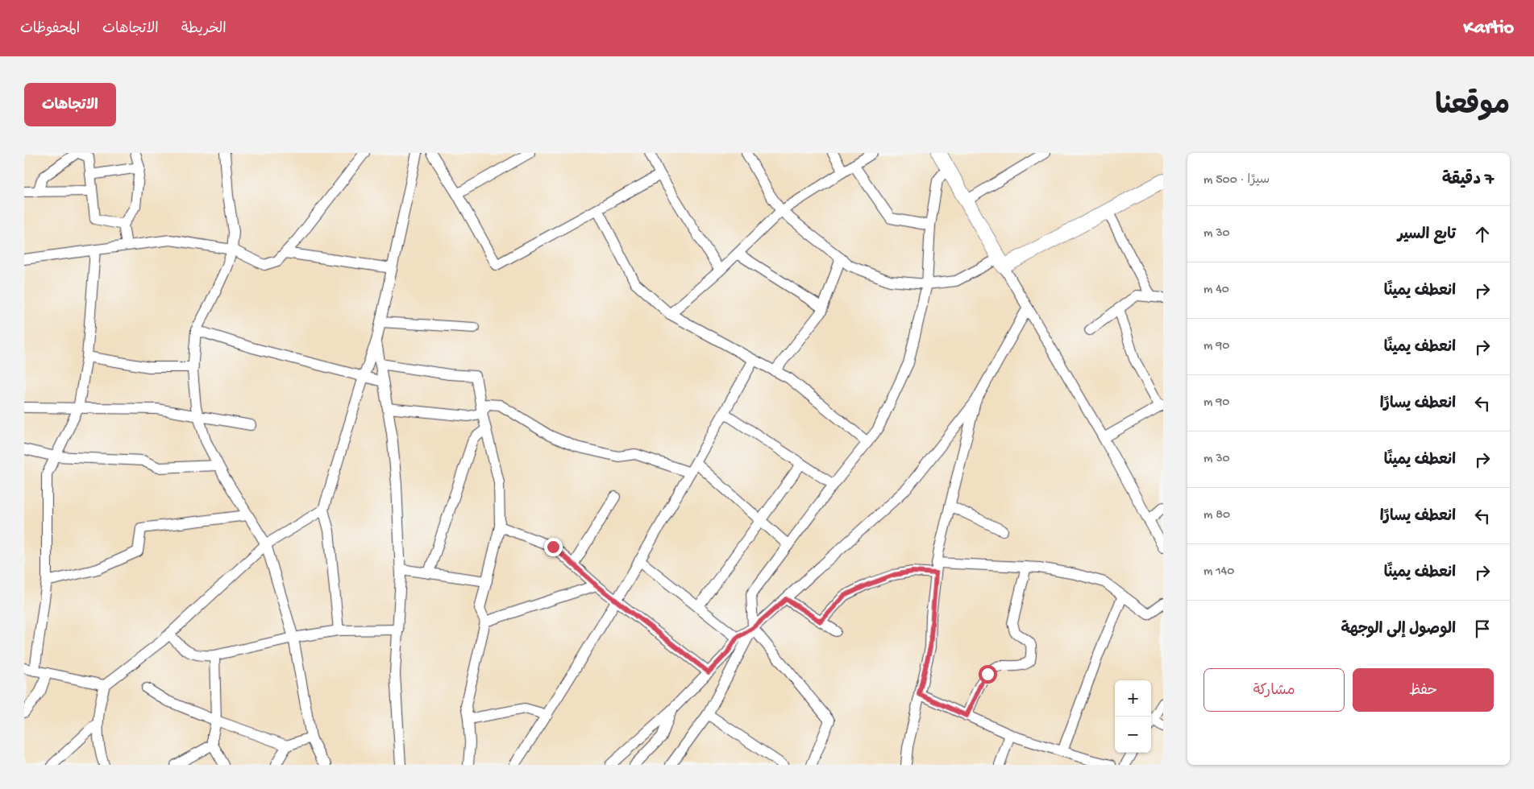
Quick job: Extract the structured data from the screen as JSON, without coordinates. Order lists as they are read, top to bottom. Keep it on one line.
{"page":{"header":"Kartio","nav":["الخريطة","الاتجاهات","المحفوظات"],"title":"موقعنا","buttons":["الاتجاهات",["حفظ","مشاركة"]],"heading":["7 دقيقة","سيرًا · 500 m"],"list":[["تابع السير","30 m"],["انعطف يمينًا","40 m"],["انعطف يمينًا","90 m"],["انعطف يسارًا","90 m"],["انعطف يمينًا","30 m"],["انعطف يسارًا","80 m"],["انعطف يمينًا","140 m"],"الوصول إلى الوجهة"],"map_buttons":["+","−"]}}
